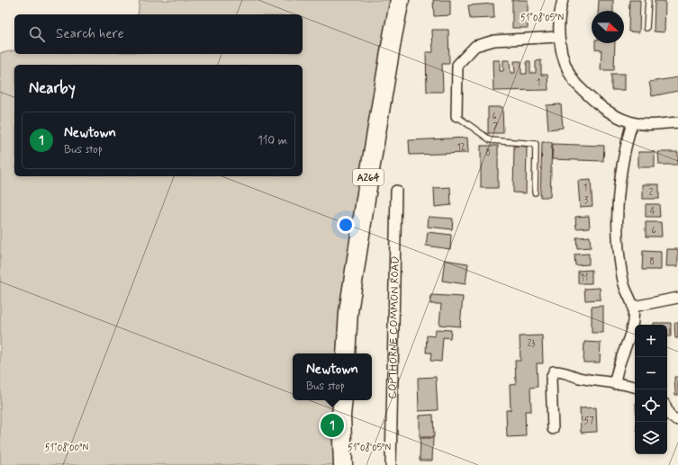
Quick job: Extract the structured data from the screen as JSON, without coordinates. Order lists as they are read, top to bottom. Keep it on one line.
{"streets":{"highway":["A264"],"street":["COPTHORNE COMMON ROAD"]},"house_numbers":["1","6","7","12","8","1","2","3","4","6","8","11","23","57"],"north":"right","page":{"search":"Search here","heading":"Nearby","list":[{"mark":"1","name":"Newtown","note":"Bus stop","value":"110 m"}],"map_buttons":["+","−"],"popup":["Newtown","Bus stop"],"pins":"1"},"coordinates":["51°08'05\"N","51°08'00\"N"]}
